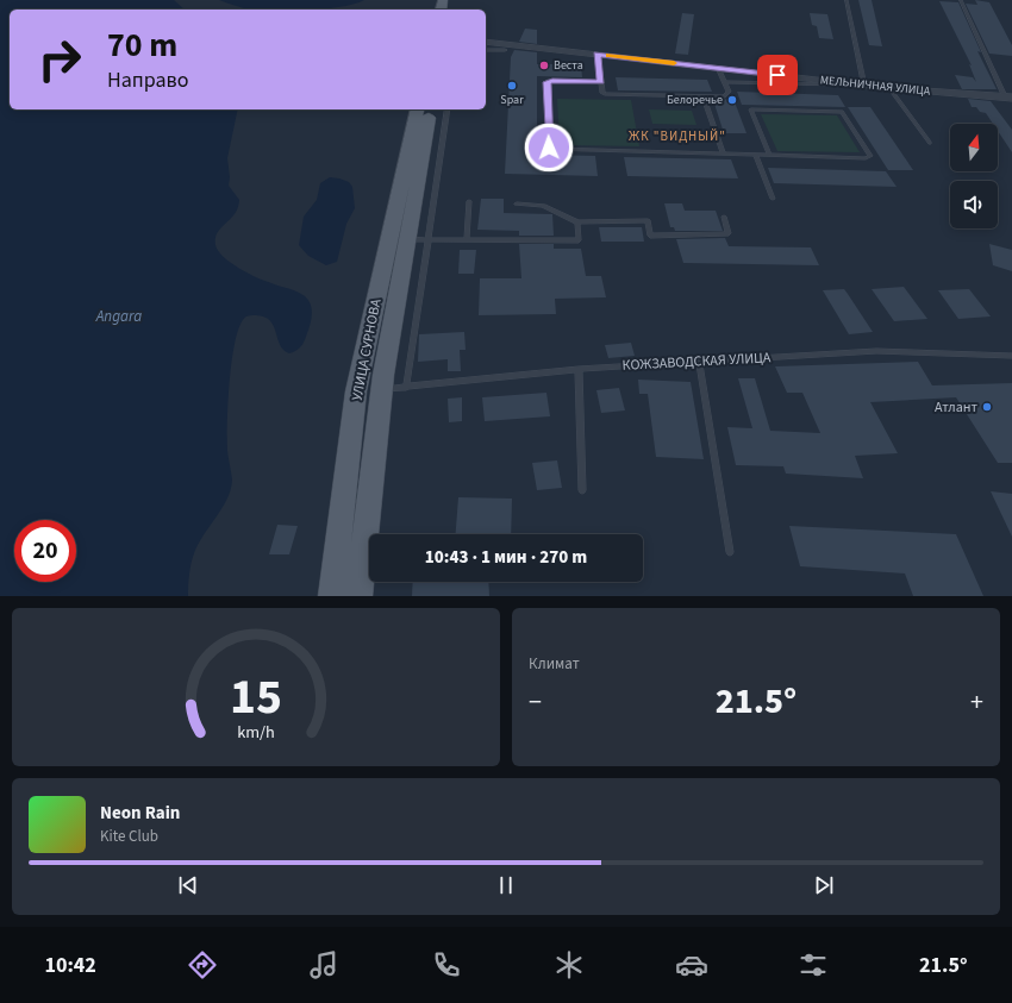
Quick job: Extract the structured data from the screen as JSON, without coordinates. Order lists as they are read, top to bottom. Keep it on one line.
{"streets":{"main road":["УЛИЦА СУРНОВА"],"street":["МЕЛЬНИЧНАЯ УЛИЦА"],"lane":["КОЖЗАВОДСКАЯ УЛИЦА"]},"crossings":[["УЛИЦА СУРНОВА","КОЖЗАВОДСКАЯ УЛИЦА"]],"districts":["ЖК \"ВИДНЫЙ\""],"water":["Angara"],"places":["Веста","Spar","Белоречье","Атлант"],"north":"top","page":{"turn":["70 m","Направо"],"limit":"20","trip":"10:43 · 1 мин · 270 m","tile":"Климат","heat":["−","21.5°","+"],"song":["Neon Rain","Kite Club"],"tabs":["10:42","21.5°"],"gauge":["15","km/h"]}}
